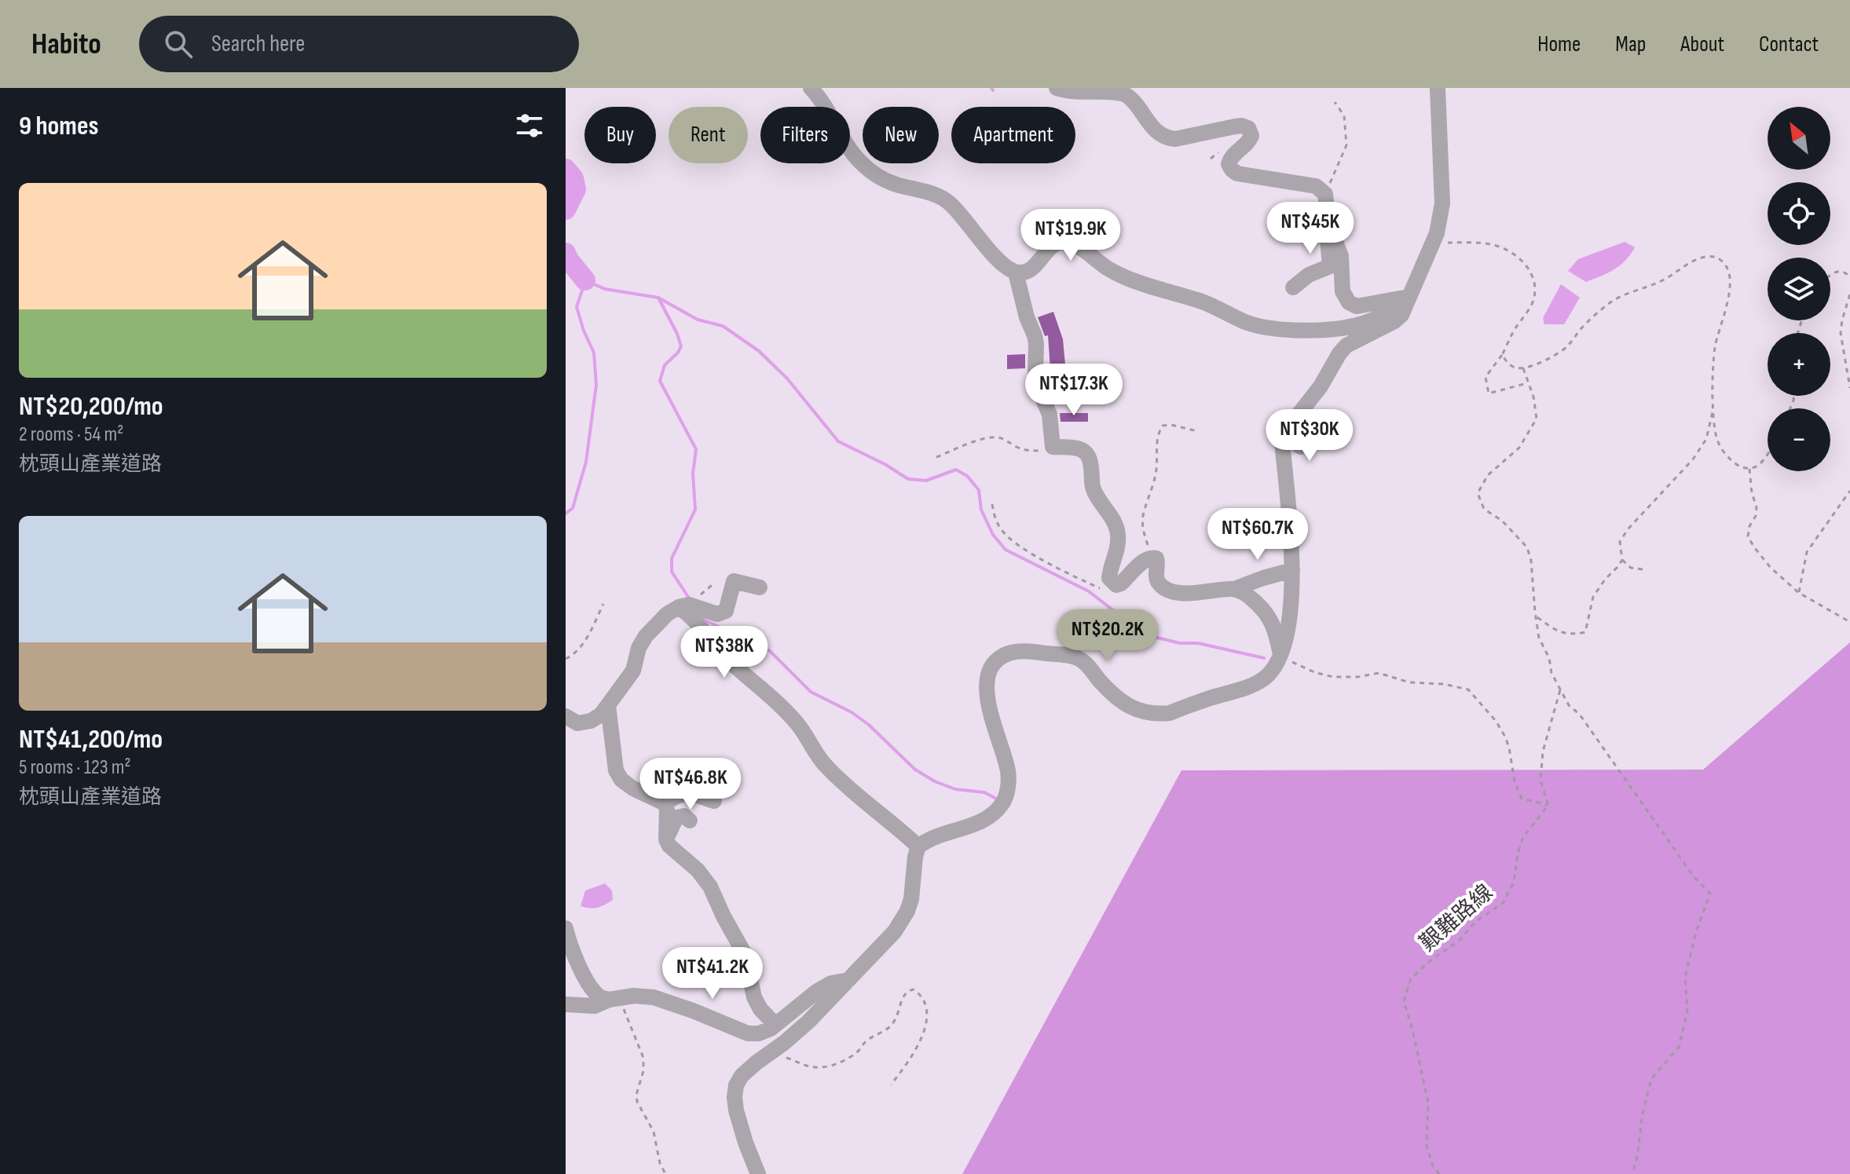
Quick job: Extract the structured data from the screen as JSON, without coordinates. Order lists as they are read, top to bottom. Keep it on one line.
{"streets":{"path":["艱難路線"]},"north":"top left","page":{"header":"Habito","search":"Search here","nav":["Home","Map","About","Contact"],"heading":"9 homes","map_buttons":["+","−"],"chip":["Buy","Rent","Filters","New","Apartment"],"list":[{"name":"NT$20,200/mo","note":"2 rooms · 54 m² · 枕頭山產業道路"},{"name":"NT$41,200/mo","note":"5 rooms · 123 m² · 枕頭山產業道路"}],"price":["NT$45K","NT$19.9K","NT$17.3K","NT$30K","NT$60.7K","NT$20.2K","NT$38K","NT$46.8K","NT$41.2K"]}}
